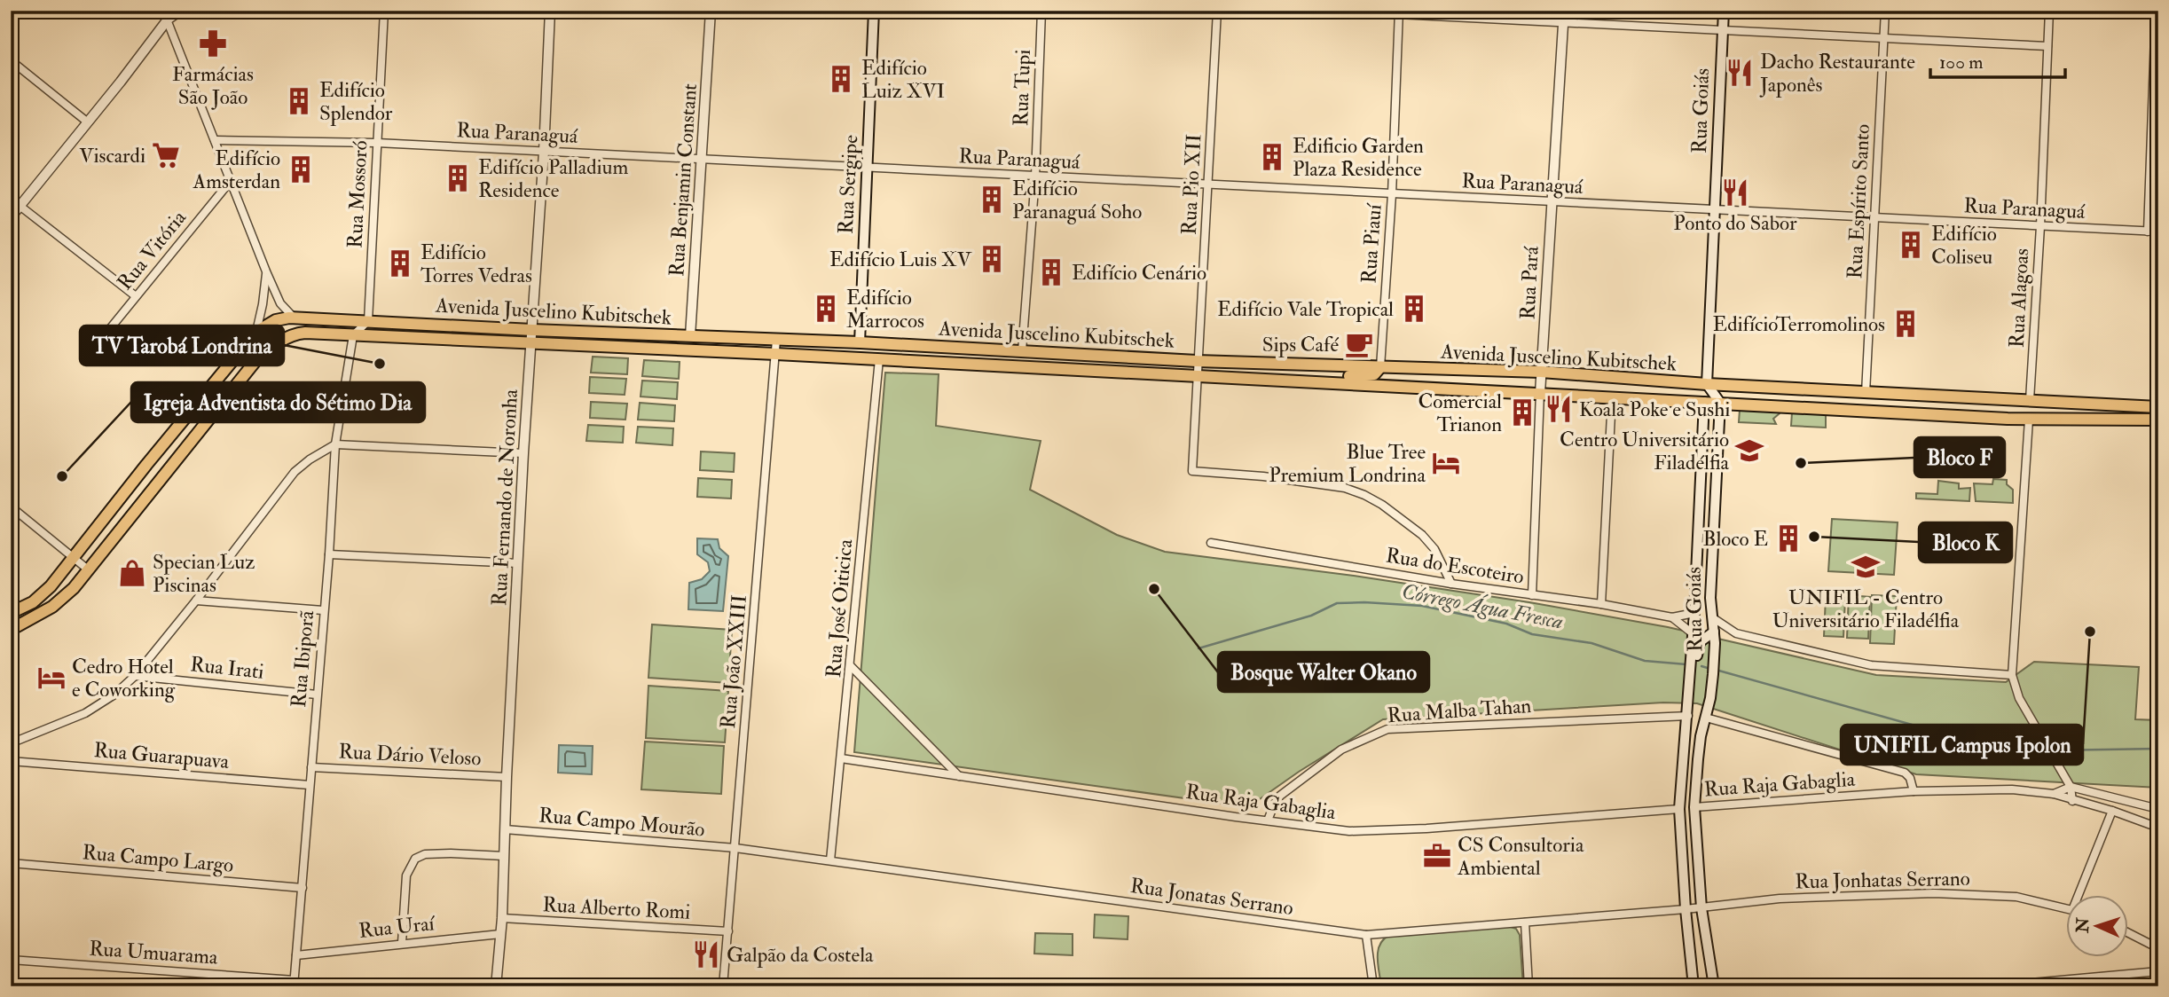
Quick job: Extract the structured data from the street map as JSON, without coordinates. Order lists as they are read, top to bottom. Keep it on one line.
{"streets":{"main road":["Rua Goiás","Rua Sergipe","Avenida Juscelino Kubitschek"],"street":["Rua Tupi","Rua Paranaguá","Rua Benjamin Constant","Rua Pio XII","Rua Mossoró","Rua Espírito Santo","Rua Piauí","Rua Vitória","Rua Pará","Rua Alagoas","Rua Fernando de Noronha","Rua do Escoteiro","Rua José Oiticica","Rua Ibiporã","Rua João XXIII","Rua Irati","Rua Malba Tahan","Rua Dário Veloso","Rua Guarapuava","Rua Raja Gabaglia","Rua Campo Mourão","Rua Campo Largo","Rua Jonhatas Serrano","Rua Jonatas Serrano","Rua Alberto Romi","Rua Uraí","Rua Umuarama"]},"crossings":[["Rua Tupi","Rua Paranaguá"],["Rua Tupi","Avenida Juscelino Kubitschek"],["Rua Goiás","Rua Paranaguá"],["Rua Goiás","Avenida Juscelino Kubitschek"],["Rua Goiás","Rua do Escoteiro"],["Rua Goiás","Rua Malba Tahan"],["Rua Goiás","Rua Raja Gabaglia"],["Rua Goiás","Rua Jonhatas Serrano"],["Rua Goiás","Rua Jonatas Serrano"],["Rua Paranaguá","Rua Benjamin Constant"],["Rua Paranaguá","Rua Sergipe"],["Rua Paranaguá","Rua Pio XII"],["Rua Paranaguá","Rua Mossoró"],["Rua Paranaguá","Rua Espírito Santo"],["Rua Paranaguá","Rua Piauí"],["Rua Paranaguá","Rua Pará"],["Rua Paranaguá","Rua Alagoas"],["Rua Paranaguá","Rua Fernando de Noronha"],["Rua Benjamin Constant","Avenida Juscelino Kubitschek"],["Rua Sergipe","Avenida Juscelino Kubitschek"],["Rua Pio XII","Avenida Juscelino Kubitschek"],["Rua Pio XII","Rua do Escoteiro"],["Rua Mossoró","Avenida Juscelino Kubitschek"],["Rua Espírito Santo","Avenida Juscelino Kubitschek"],["Rua Piauí","Avenida Juscelino Kubitschek"],["Rua Pará","Avenida Juscelino Kubitschek"],["Rua Pará","Rua do Escoteiro"],["Rua Alagoas","Avenida Juscelino Kubitschek"],["Avenida Juscelino Kubitschek","Rua Fernando de Noronha"],["Avenida Juscelino Kubitschek","Rua José Oiticica"],["Avenida Juscelino Kubitschek","Rua Ibiporã"],["Avenida Juscelino Kubitschek","Rua João XXIII"],["Rua Fernando de Noronha","Rua Dário Veloso"],["Rua Fernando de Noronha","Rua Campo Mourão"],["Rua Fernando de Noronha","Rua Alberto Romi"],["Rua Fernando de Noronha","Rua Uraí"],["Rua José Oiticica","Rua Raja Gabaglia"],["Rua José Oiticica","Rua Jonatas Serrano"],["Rua Ibiporã","Rua Irati"],["Rua Ibiporã","Rua Dário Veloso"],["Rua Ibiporã","Rua Guarapuava"],["Rua Ibiporã","Rua Campo Largo"],["Rua Ibiporã","Rua Uraí"],["Rua Ibiporã","Rua Umuarama"],["Rua João XXIII","Rua Campo Mourão"],["Rua João XXIII","Rua Jonatas Serrano"],["Rua João XXIII","Rua Alberto Romi"],["Rua Malba Tahan","Rua Raja Gabaglia"],["Rua Campo Mourão","Rua Jonatas Serrano"],["Rua Jonhatas Serrano","Rua Jonatas Serrano"]],"water":["Córrego Água Fresca"],"places":{"pharmacy":["Farmácias São João"],"restaurant":["Dacho Restaurante Japonês","Ponto do Sabor","Koala Poke e Sushi","Galpão da Costela"],"building":["Edifício Luiz XVI","Edifício Splendor","Edificio Garden Plaza Residence","Edifício Amsterdan","Edifício Palladium Residence","Edifício Paranaguá Soho","Edifício Coliseu","Edifício Luis XV","Edifício Torres Vedras","Edifício Cenário","Edifício Marrocos","Edifício Vale Tropical","EdifícioTerromolinos","Comercial Trianon","Bloco E"],"supermarket":["Viscardi"],"cafe":["Sips Café"],"other":["TV Tarobá Londrina","Bloco F","Igreja Adventista do Sétimo Dia","Bloco K","Bosque Walter Okano","UNIFIL Campus Ipolon"],"school or university":["Centro Universitário Filadélfia","UNIFIL - Centro Universitário Filadélfia"],"hotel":["Blue Tree Premium Londrina","Cedro Hotel e Coworking"],"shop":["Specian Luz Piscinas"],"office":["CS Consultoria Ambiental"]},"scale_bar":"100 m","north":"left"}
